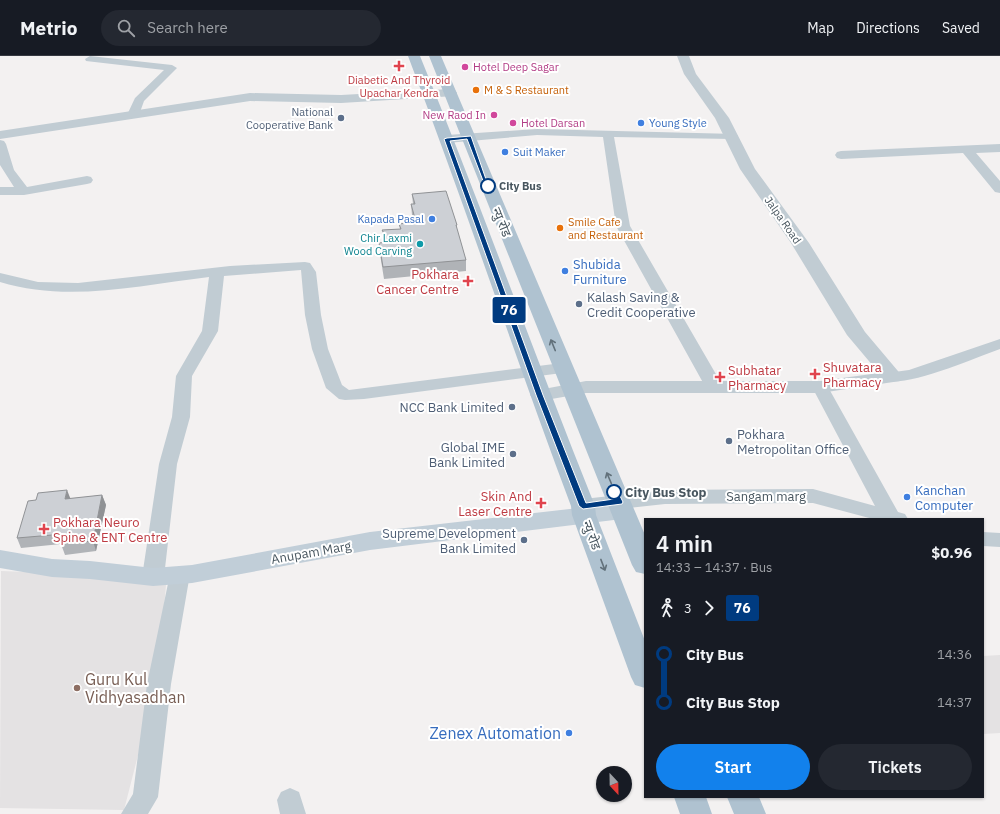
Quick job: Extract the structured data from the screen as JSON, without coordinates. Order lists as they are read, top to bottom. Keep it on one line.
{"streets":{"main road":["न्यु रोड","Anupam Marg"],"street":["Jalpa Road","Sangam marg"]},"crossings":[["न्यु रोड","Sangam marg"],["न्यु रोड","Anupam Marg"],["Sangam marg","Anupam Marg"]],"places":{"health":["Diabetic And Thyroid Upachar Kendra","Pokhara Cancer Centre","Shuvatara Pharmacy","Subhatar Pharmacy","Skin And Laser Centre","Pokhara Neuro Spine & ENT Centre"],"other":["Hotel Deep Sagar","M & S Restaurant","New Raod In","National Cooperative Bank","Hotel Darsan","Young Style","Suit Maker","City Bus","Kapada Pasal","Smile Cafe and Restaurant","Chir Laxmi Wood Carving","Shubida Furniture","Kalash Saving & Credit Cooperative","NCC Bank Limited","Pokhara Metropolitan Office","Global IME Bank Limited","City Bus Stop","Kanchan Computer","Supreme Development Bank Limited","Guru Kul Vidhyasadhan","Zenex Automation"]},"lines":["bus line 76"],"north":"bottom","page":{"header":"Metrio","search":"Search here","nav":["Map","Directions","Saved"],"on_map":"76","heading":["4 min","14:33 – 14:37 · Bus","$0.96"],"legs":["3","76"],"list":[{"name":"City Bus","value":"14:36"},{"name":"City Bus Stop","value":"14:37"}],"buttons":["Start","Tickets"]}}
